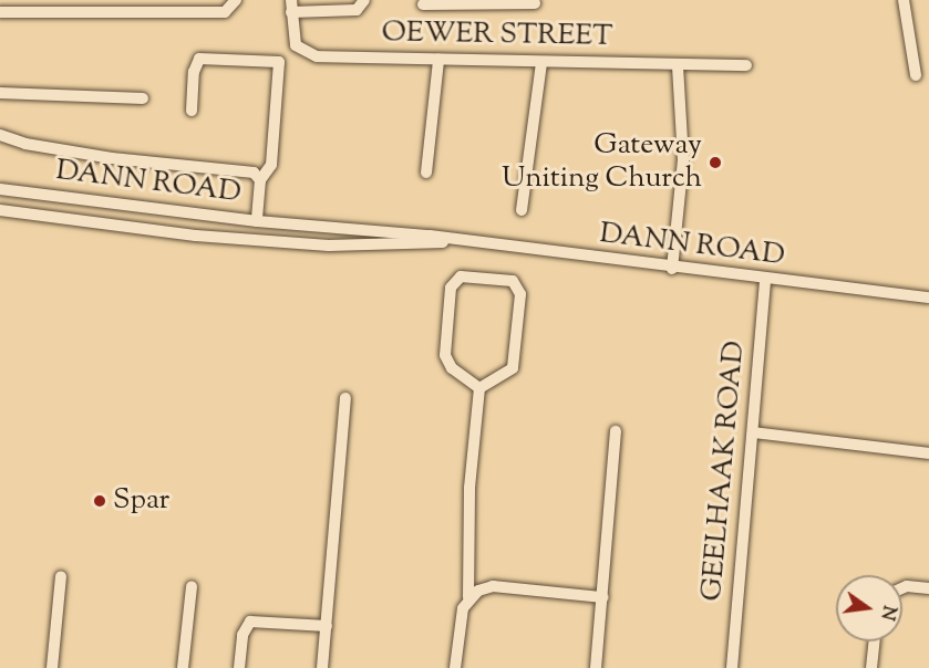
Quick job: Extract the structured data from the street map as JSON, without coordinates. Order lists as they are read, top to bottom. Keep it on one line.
{"streets":{"street":["OEWER STREET","DANN ROAD","GEELHAAK ROAD"]},"crossings":[["DANN ROAD","GEELHAAK ROAD"]],"places":["Gateway Uniting Church","Spar"],"north":"right"}
